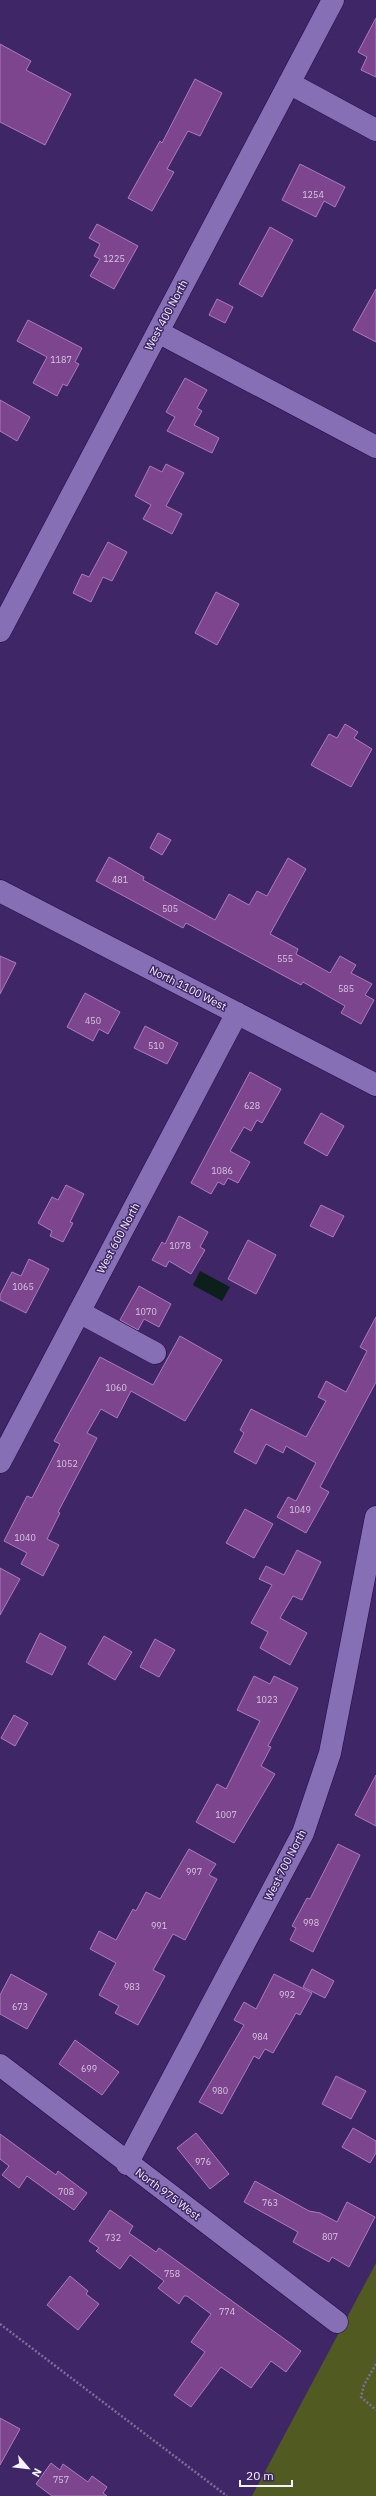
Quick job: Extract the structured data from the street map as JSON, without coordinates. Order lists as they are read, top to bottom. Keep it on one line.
{"streets":{"street":["West 400 North","North 1100 West","West 600 North","West 700 North","North 975 West"]},"crossings":[["North 1100 West","West 600 North"],["West 700 North","North 975 West"]],"house_numbers":["1254","1225","1187","481","505","555","585","450","510","628","1086","1078","1065","1070","1060","1052","1049","1040","1023","1007","997","998","991","983","992","673","984","699","980","976","708","763","807","732","758","774","757"],"scale_bar":"20 m","north":"bottom right"}
